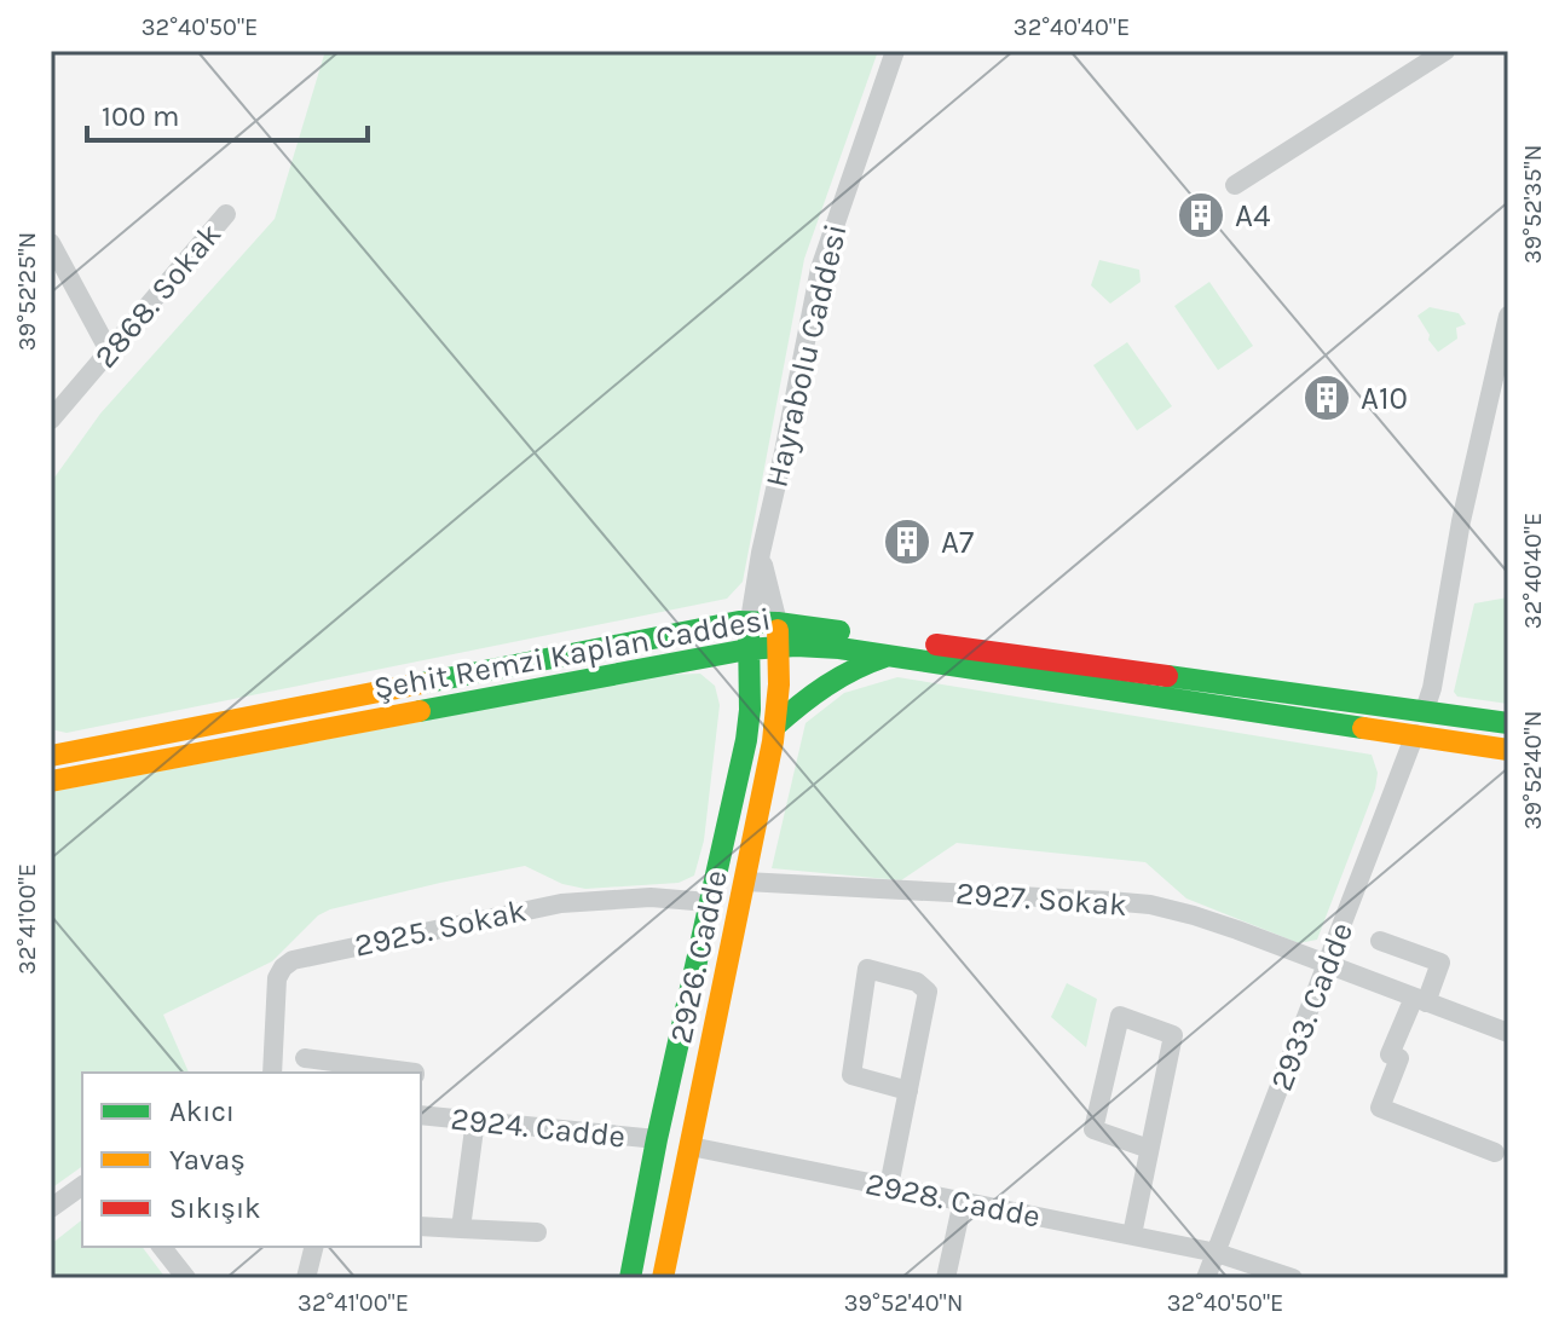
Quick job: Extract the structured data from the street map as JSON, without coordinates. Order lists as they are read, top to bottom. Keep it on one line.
{"streets":{"main road":["Şehit Remzi Kaplan Caddesi","2926. Cadde"],"street":["2868. Sokak","Hayrabolu Caddesi","2927. Sokak","2925. Sokak","2933. Cadde","2924. Cadde","2928. Cadde"]},"crossings":[["Hayrabolu Caddesi","Şehit Remzi Kaplan Caddesi"],["Hayrabolu Caddesi","2926. Cadde"],["Şehit Remzi Kaplan Caddesi","2926. Cadde"],["Şehit Remzi Kaplan Caddesi","2933. Cadde"],["2927. Sokak","2926. Cadde"],["2927. Sokak","2933. Cadde"],["2925. Sokak","2926. Cadde"],["2926. Cadde","2924. Cadde"],["2926. Cadde","2928. Cadde"],["2933. Cadde","2928. Cadde"]],"places":{"building":["A4","A10","A7"]},"legend":["Akıcı","Yavaş","Sıkışık"],"scale_bar":"100 m","coordinates":["32°40'50\"E","32°40'40\"E","39°52'35\"N","39°52'25\"N","39°52'40\"N","32°41'00\"E"]}
